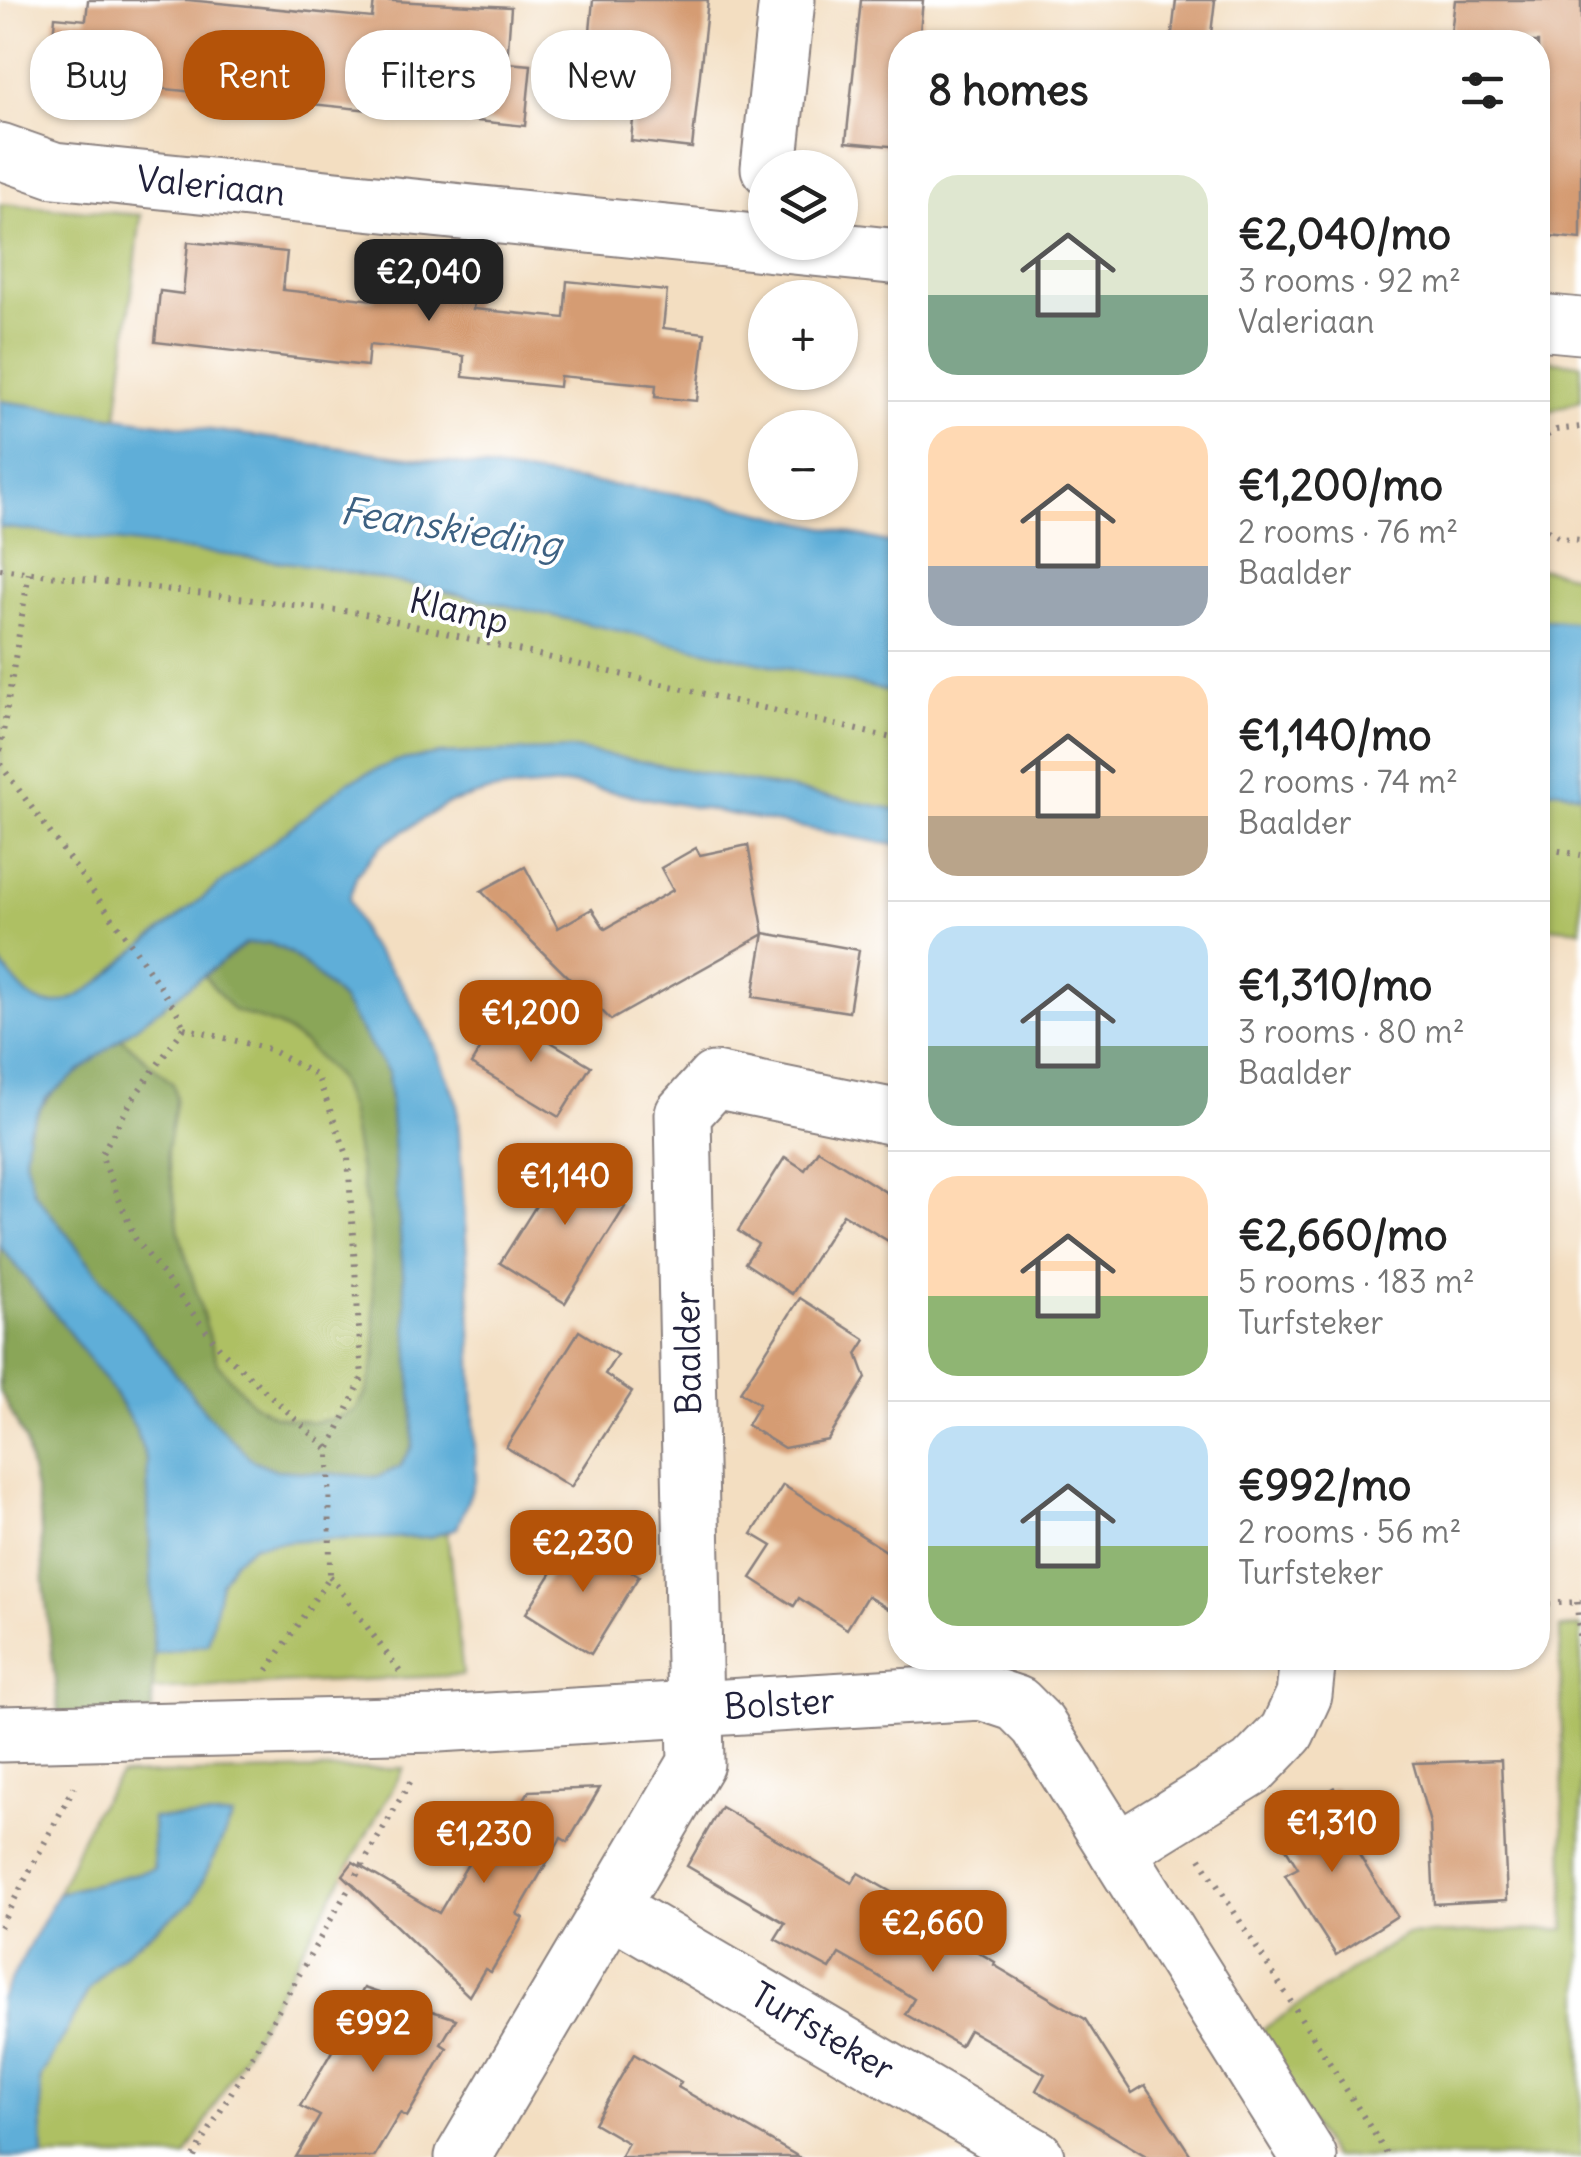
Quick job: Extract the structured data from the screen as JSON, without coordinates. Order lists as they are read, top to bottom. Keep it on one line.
{"streets":{"street":["Valeriaan","Baalder","Bolster","Turfsteker"],"path":["Klamp"]},"crossings":[["Baalder","Bolster"]],"water":["Feanskieding"],"page":{"chip":["Buy","Rent","Filters","New"],"heading":"8 homes","map_buttons":["+","−"],"list":[{"name":"€2,040/mo","note":"3 rooms · 92 m² · Valeriaan"},{"name":"€1,200/mo","note":"2 rooms · 76 m² · Baalder"},{"name":"€1,140/mo","note":"2 rooms · 74 m² · Baalder"},{"name":"€1,310/mo","note":"3 rooms · 80 m² · Baalder"},{"name":"€2,660/mo","note":"5 rooms · 183 m² · Turfsteker"},{"name":"€992/mo","note":"2 rooms · 56 m² · Turfsteker"}],"price":["€2,040","€1,200","€1,140","€2,230","€1,310","€1,230","€2,660","€992"]}}
